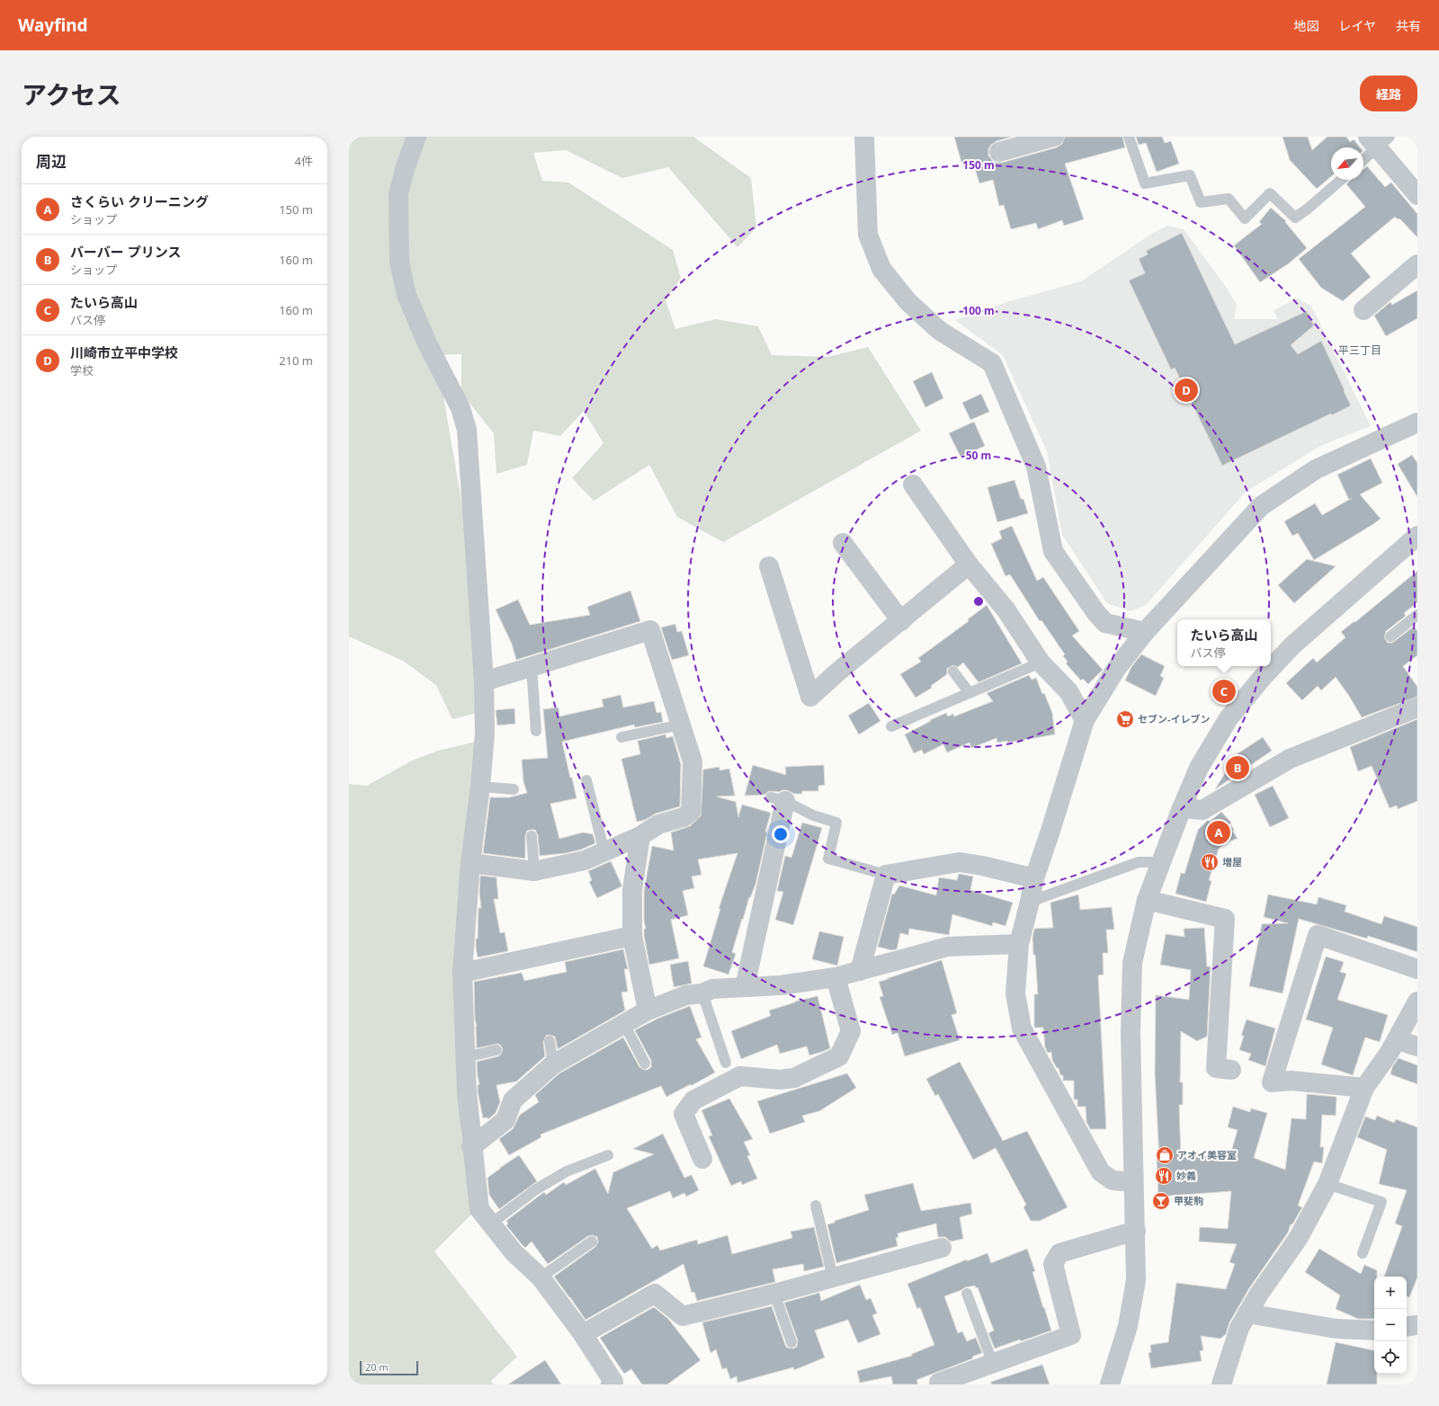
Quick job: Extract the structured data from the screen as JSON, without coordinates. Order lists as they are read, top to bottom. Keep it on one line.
{"districts":["平三丁目"],"places":{"supermarket":["セブン-イレブン"],"restaurant":["増屋","妙義"],"shop":["アオイ美容室"],"bar":["甲斐駒"]},"scale_bar":"20 m","north":"bottom left","page":{"header":"Wayfind","nav":["地図","レイヤ","共有"],"title":"アクセス","buttons":"経路","heading":["周辺","4件"],"list":[{"mark":"A","name":"さくらい クリーニング","note":"ショップ","value":"150 m"},{"mark":"B","name":"バーバー プリンス","note":"ショップ","value":"160 m"},{"mark":"C","name":"たいら高山","note":"バス停","value":"160 m"},{"mark":"D","name":"川崎市立平中学校","note":"学校","value":"210 m"}],"pins":["D","C","B","A"],"popup":["たいら高山","バス停"],"map_buttons":["+","−"],"scale":"20 m"},"rings":["150 m","100 m","50 m"]}
